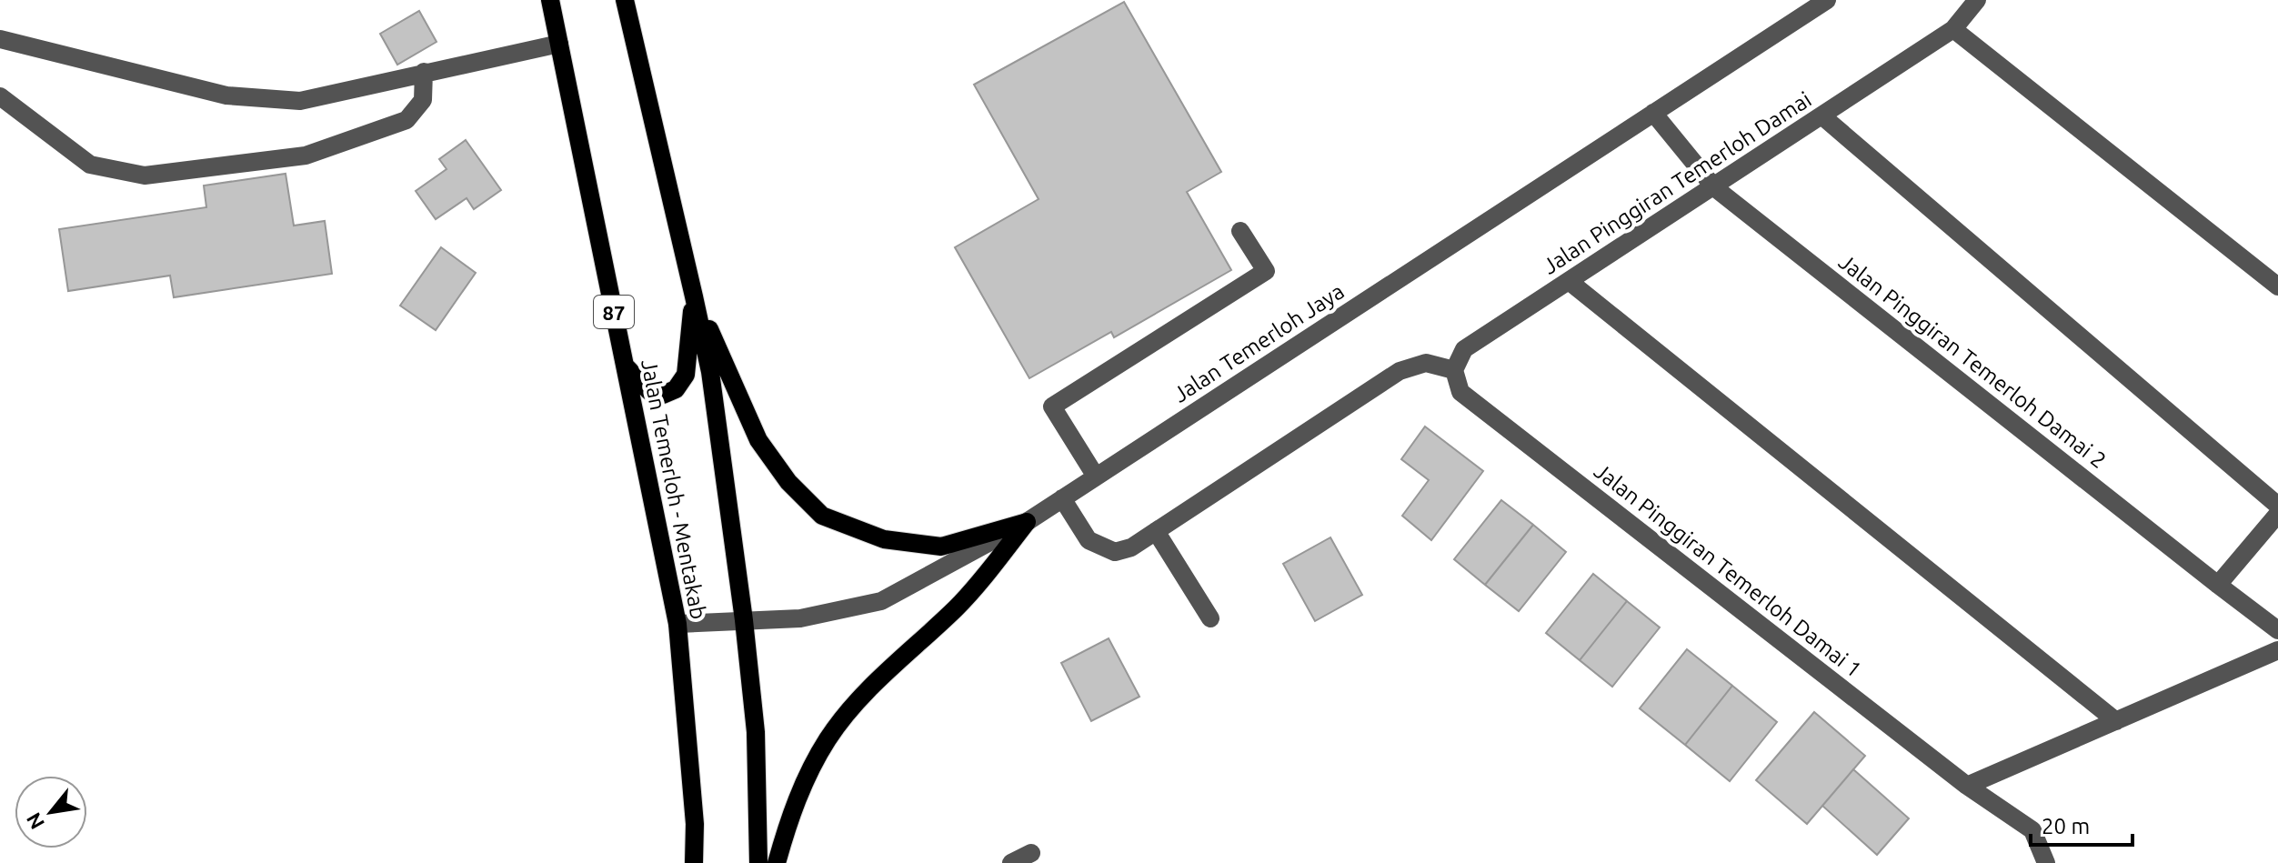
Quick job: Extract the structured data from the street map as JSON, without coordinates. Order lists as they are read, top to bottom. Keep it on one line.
{"streets":{"main road":["87","Jalan Temerloh - Mentakab"],"street":["Jalan Pinggiran Temerloh Damai","Jalan Temerloh Jaya","Jalan Pinggiran Temerloh Damai 2","Jalan Pinggiran Temerloh Damai 1"]},"crossings":[["Jalan Pinggiran Temerloh Damai","Jalan Pinggiran Temerloh Damai 2"],["Jalan Pinggiran Temerloh Damai","Jalan Pinggiran Temerloh Damai 1"],["Jalan Temerloh Jaya","Jalan Pinggiran Temerloh Damai 2"],["Jalan Temerloh Jaya","Jalan Temerloh - Mentakab"]],"scale_bar":"20 m","north":"bottom left"}
